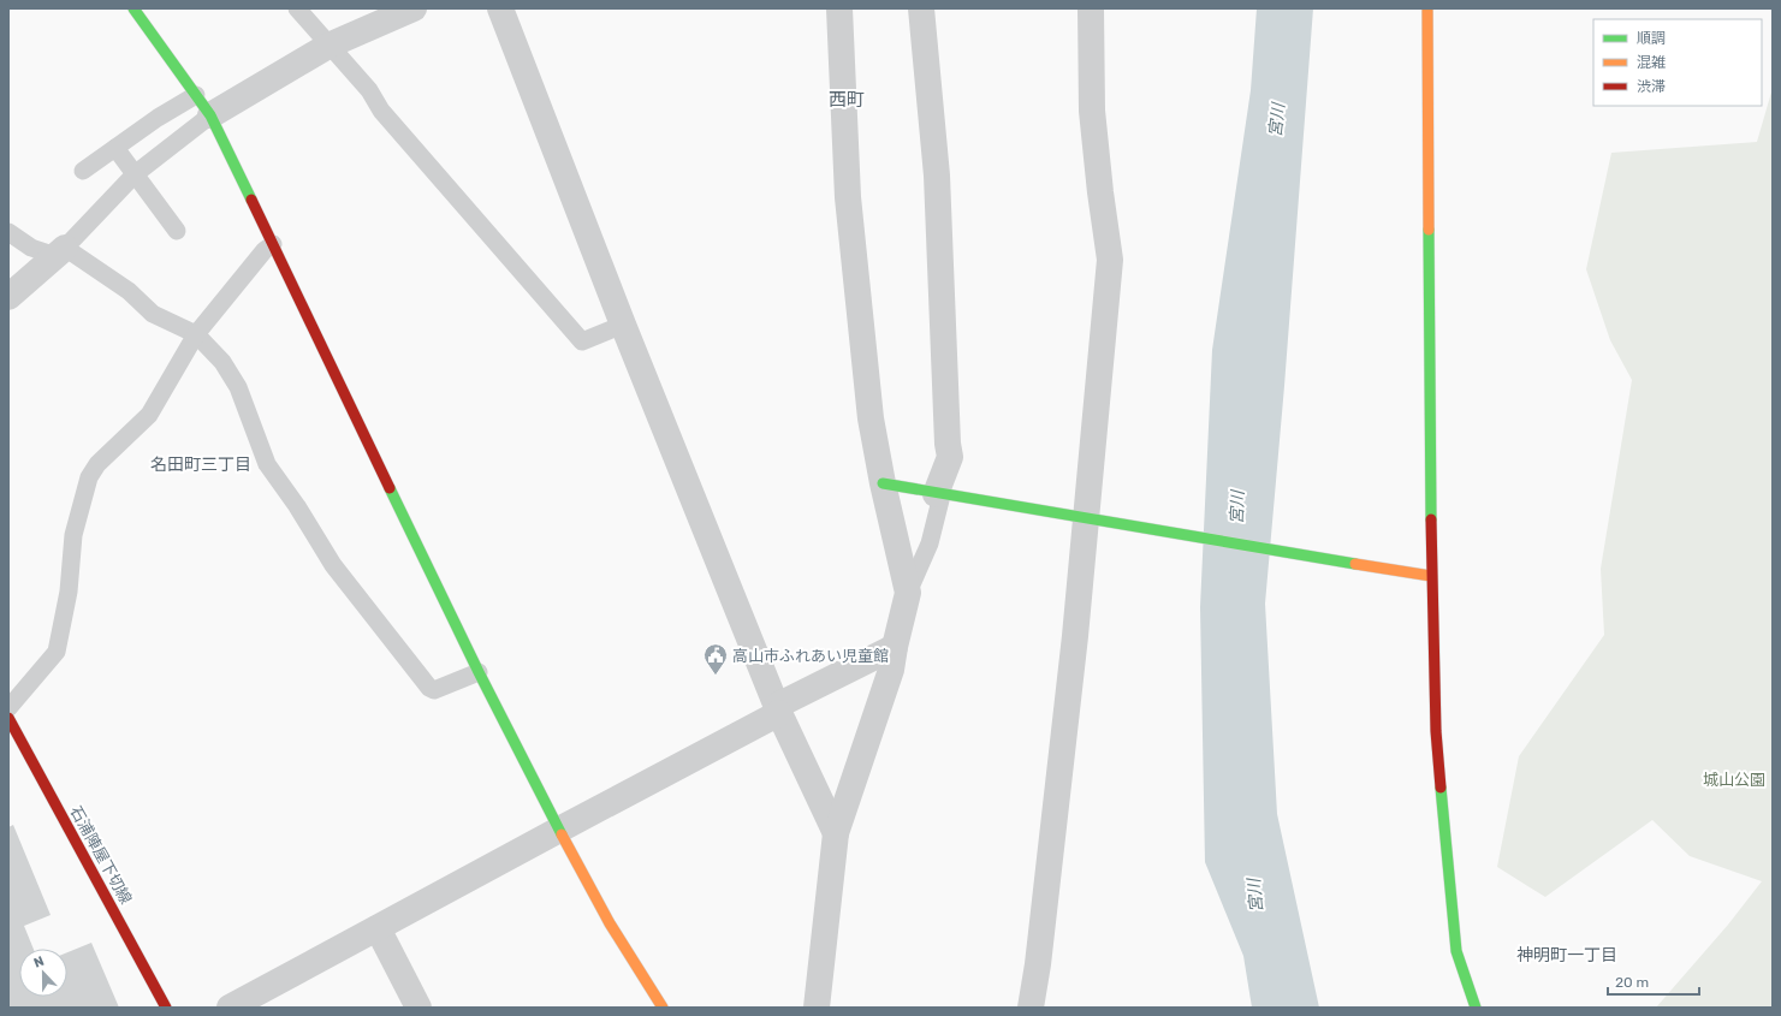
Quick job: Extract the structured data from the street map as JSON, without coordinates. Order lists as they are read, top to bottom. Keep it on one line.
{"streets":{"street":["石浦陣屋下切線"]},"districts":["西町","名田町三丁目","神明町一丁目"],"water":["宮川"],"parks":["城山公園"],"places":{"public building":["高山市ふれあい児童館"]},"legend":["順調","混雑","渋滞"],"scale_bar":"20 m","north":"top"}
